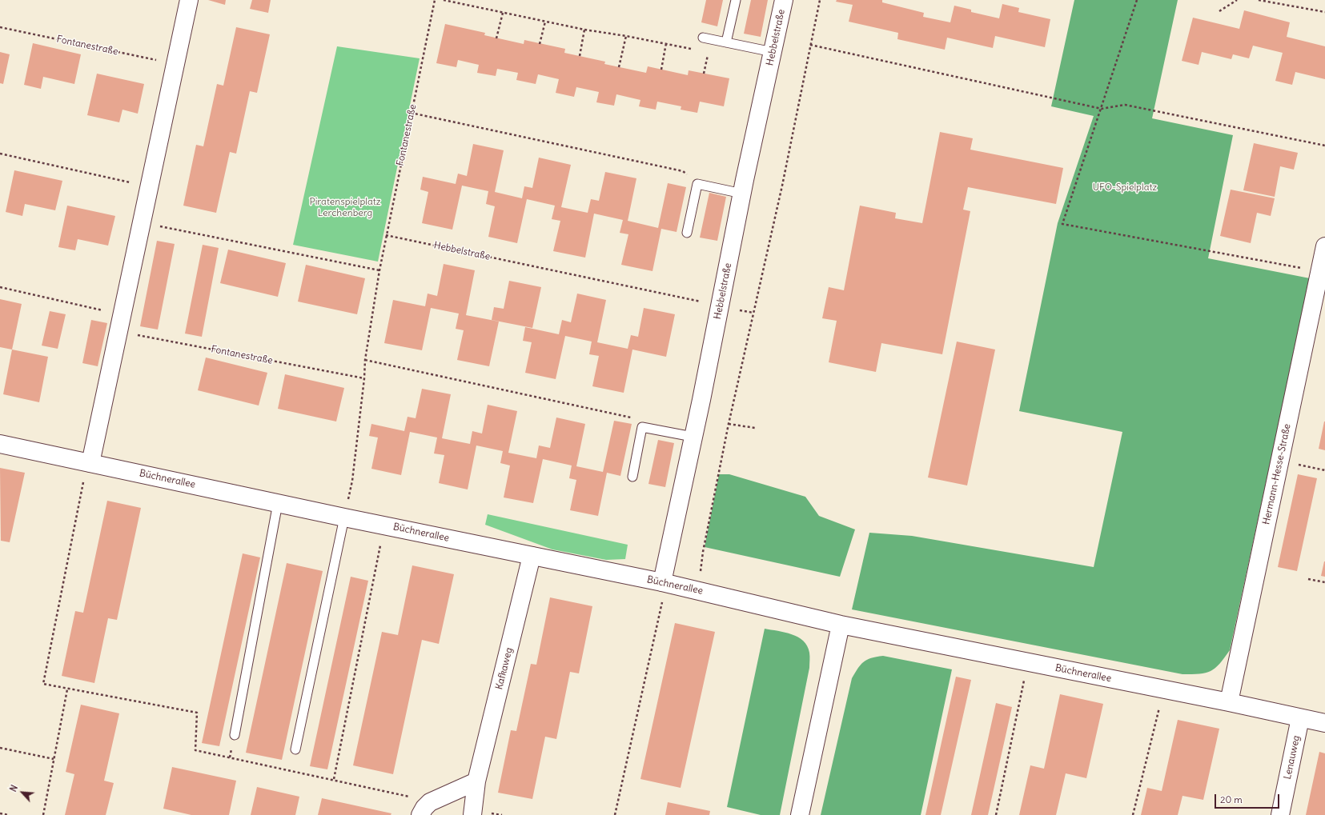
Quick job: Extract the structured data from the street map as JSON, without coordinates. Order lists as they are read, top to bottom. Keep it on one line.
{"streets":{"street":["Hebbelstraße","Hermann-Hesse-Straße","Büchnerallee","Kafkaweg","Lenauweg"],"path":["Fontanestraße"]},"crossings":[["Hebbelstraße","Fontanestraße"],["Hebbelstraße","Büchnerallee"],["Fontanestraße","Büchnerallee"],["Hermann-Hesse-Straße","Büchnerallee"],["Büchnerallee","Kafkaweg"],["Büchnerallee","Lenauweg"]],"parks":["UFO-Spielplatz","Piratenspielplatz Lerchenberg"],"scale_bar":"20 m","north":"top left"}
